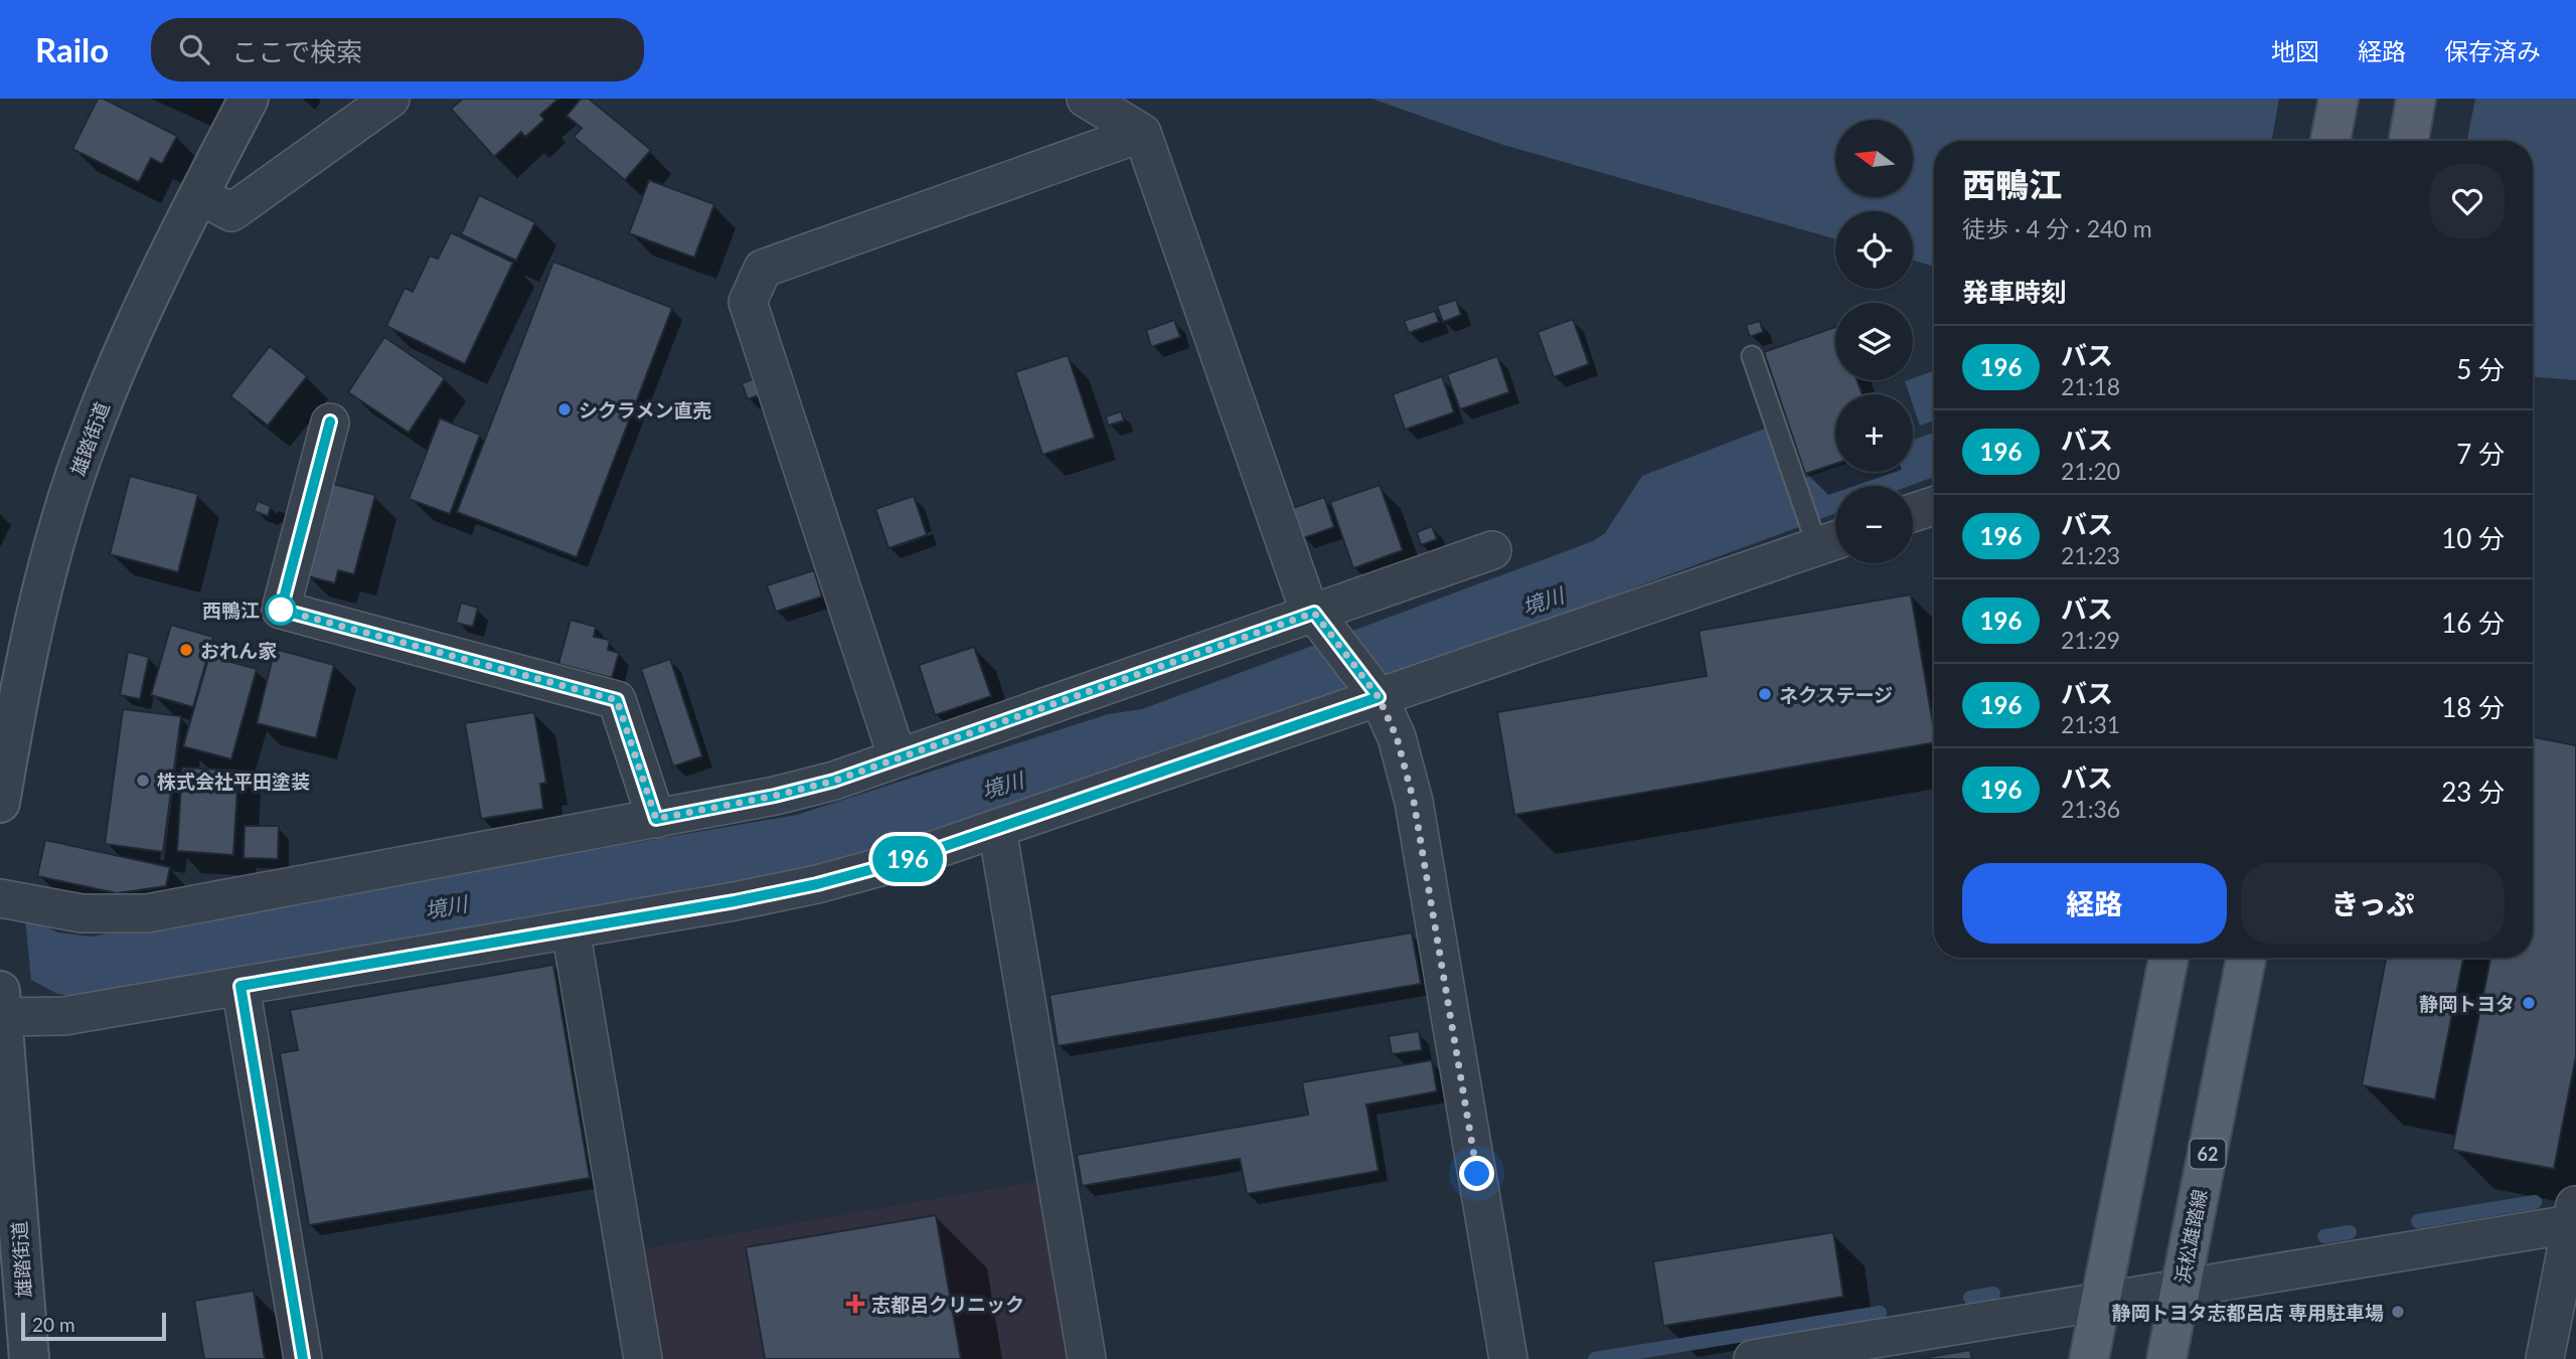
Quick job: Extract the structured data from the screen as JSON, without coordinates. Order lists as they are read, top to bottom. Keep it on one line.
{"streets":{"main road":["62","浜松雄踏線"],"street":["雄踏街道"]},"water":["境川"],"places":{"other":["シクラメン直売","西鴨江","おれん家","ネクステージ","株式会社平田塗装","静岡トヨタ","静岡トヨタ志都呂店 専用駐車場"],"health":["志都呂クリニック"]},"lines":["bus line 196"],"scale_bar":"20 m","north":"left","page":{"header":"Railo","search":"ここで検索","nav":["地図","経路","保存済み"],"on_map":"196","map_buttons":["+","−"],"heading":[["西鴨江","徒歩 · 4 分 · 240 m"],"発車時刻"],"list":[{"mark":"196","name":"バス","note":"21:18","value":"5 分"},{"mark":"196","name":"バス","note":"21:20","value":"7 分"},{"mark":"196","name":"バス","note":"21:23","value":"10 分"},{"mark":"196","name":"バス","note":"21:29","value":"16 分"},{"mark":"196","name":"バス","note":"21:31","value":"18 分"},{"mark":"196","name":"バス","note":"21:36","value":"23 分"}],"buttons":["経路","きっぷ"],"scale":"20 m"}}
